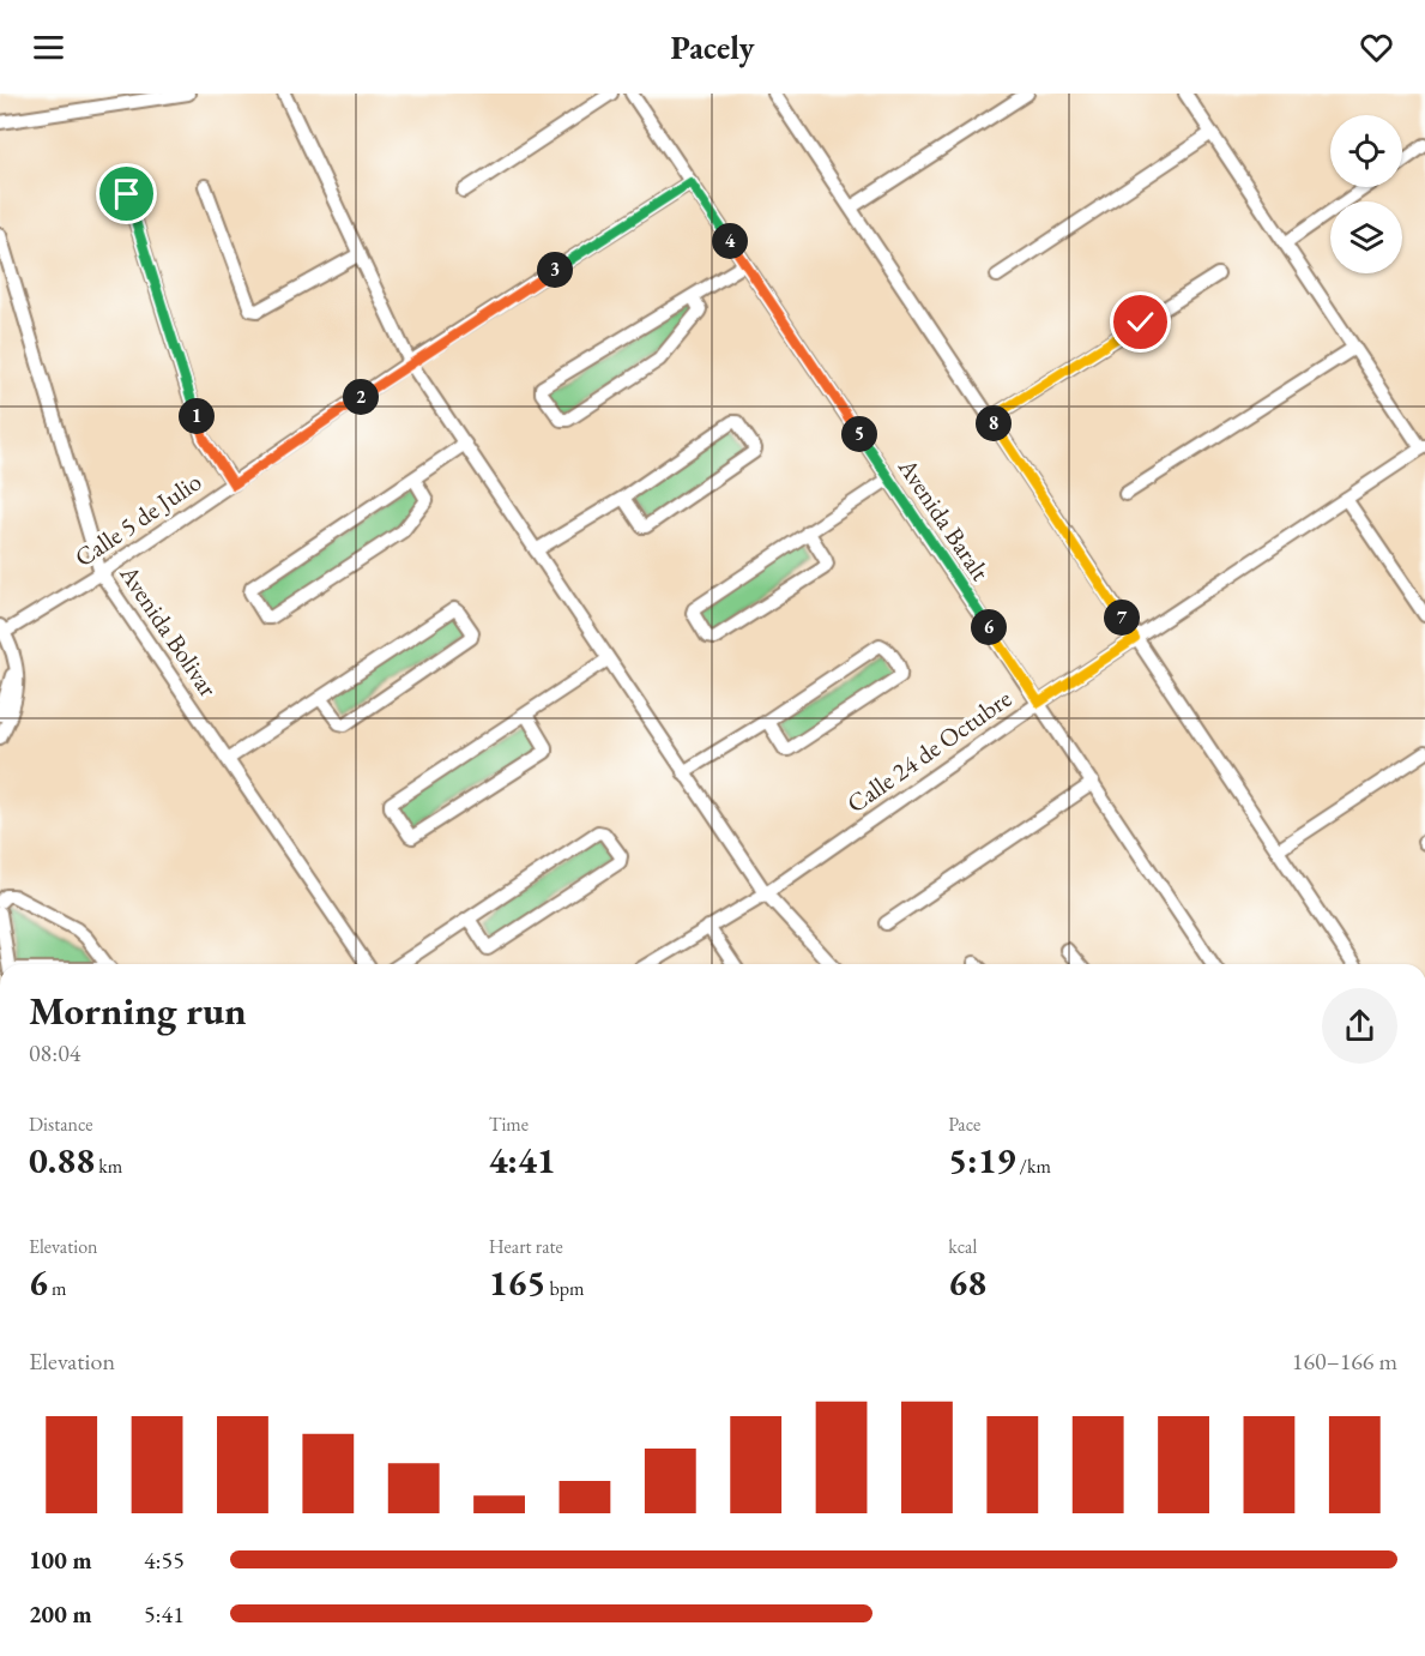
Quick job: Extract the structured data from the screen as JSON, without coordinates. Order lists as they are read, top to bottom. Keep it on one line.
{"streets":{"street":["Calle 5 de Julio","Avenida Baralt","Avenida Bolivar","Calle 24 de Octubre"]},"crossings":[["Calle 5 de Julio","Avenida Baralt"],["Calle 5 de Julio","Avenida Bolivar"],["Avenida Baralt","Calle 24 de Octubre"]],"page":{"header":"Pacely","pins":["4","3","2","1","8","5","7","6"],"heading":["Morning run","08:04"],"stats":[["Distance","0.88 km"],["Time","4:41"],["Pace","5:19 /km"],["Elevation","6 m"],["Heart rate","165 bpm"],["kcal","68"]],"chart":["Elevation","160–166 m"],"list":[{"name":"100 m","note":"4:55"},{"name":"200 m","note":"5:41"}]}}
